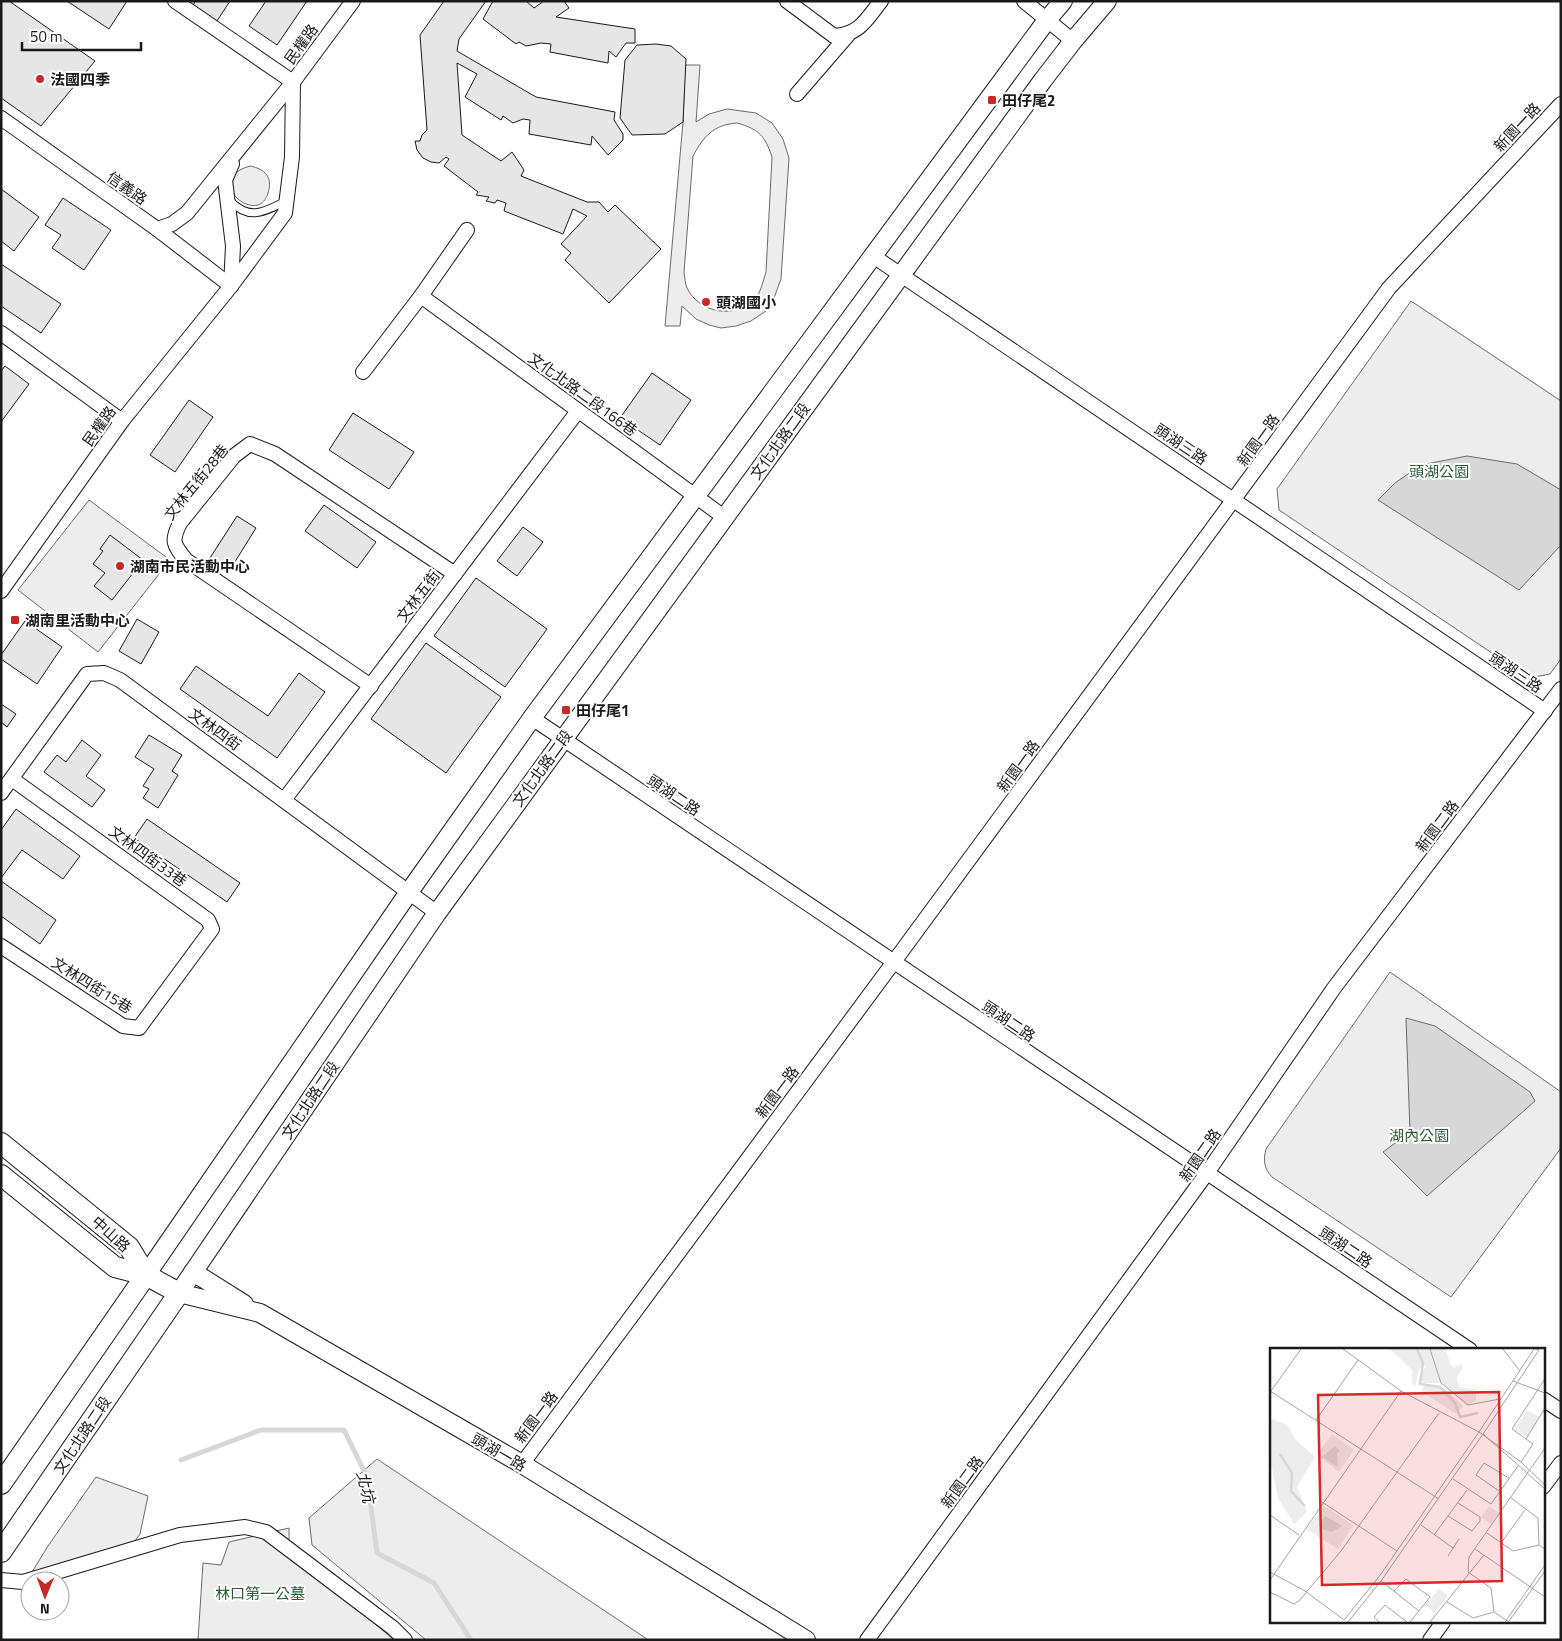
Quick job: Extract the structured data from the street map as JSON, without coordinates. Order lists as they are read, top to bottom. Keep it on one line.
{"streets":{"main road":["文化北路二段","中山路"],"street":["民權路","新園一路","信義路","文化北路二段166巷","頭湖三路","文林五街28巷","文林五街","文林四街","頭湖二路","新園二路","文林四街33巷","文林四街15巷","頭湖一路"]},"crossings":[["民權路","信義路"],["新園一路","頭湖三路"],["新園一路","頭湖二路"],["新園一路","頭湖一路"],["文化北路二段166巷","文化北路二段"],["文化北路二段166巷","文林五街"],["文化北路二段","頭湖三路"],["文化北路二段","文林四街"],["文化北路二段","頭湖二路"],["文化北路二段","頭湖一路"],["頭湖三路","新園二路"],["文林五街28巷","文林五街"],["文林五街","文林四街"],["文林四街","文林四街33巷"],["頭湖二路","新園二路"],["文林四街33巷","文林四街15巷"]],"water":["北坑"],"parks":["頭湖公園","湖內公園","林口第一公墓"],"places":{"other":["法國四季","頭湖國小","湖南市民活動中心"],"transit":["田仔尾2","湖南里活動中心","田仔尾1"]},"scale_bar":"50 m","north":"bottom"}
